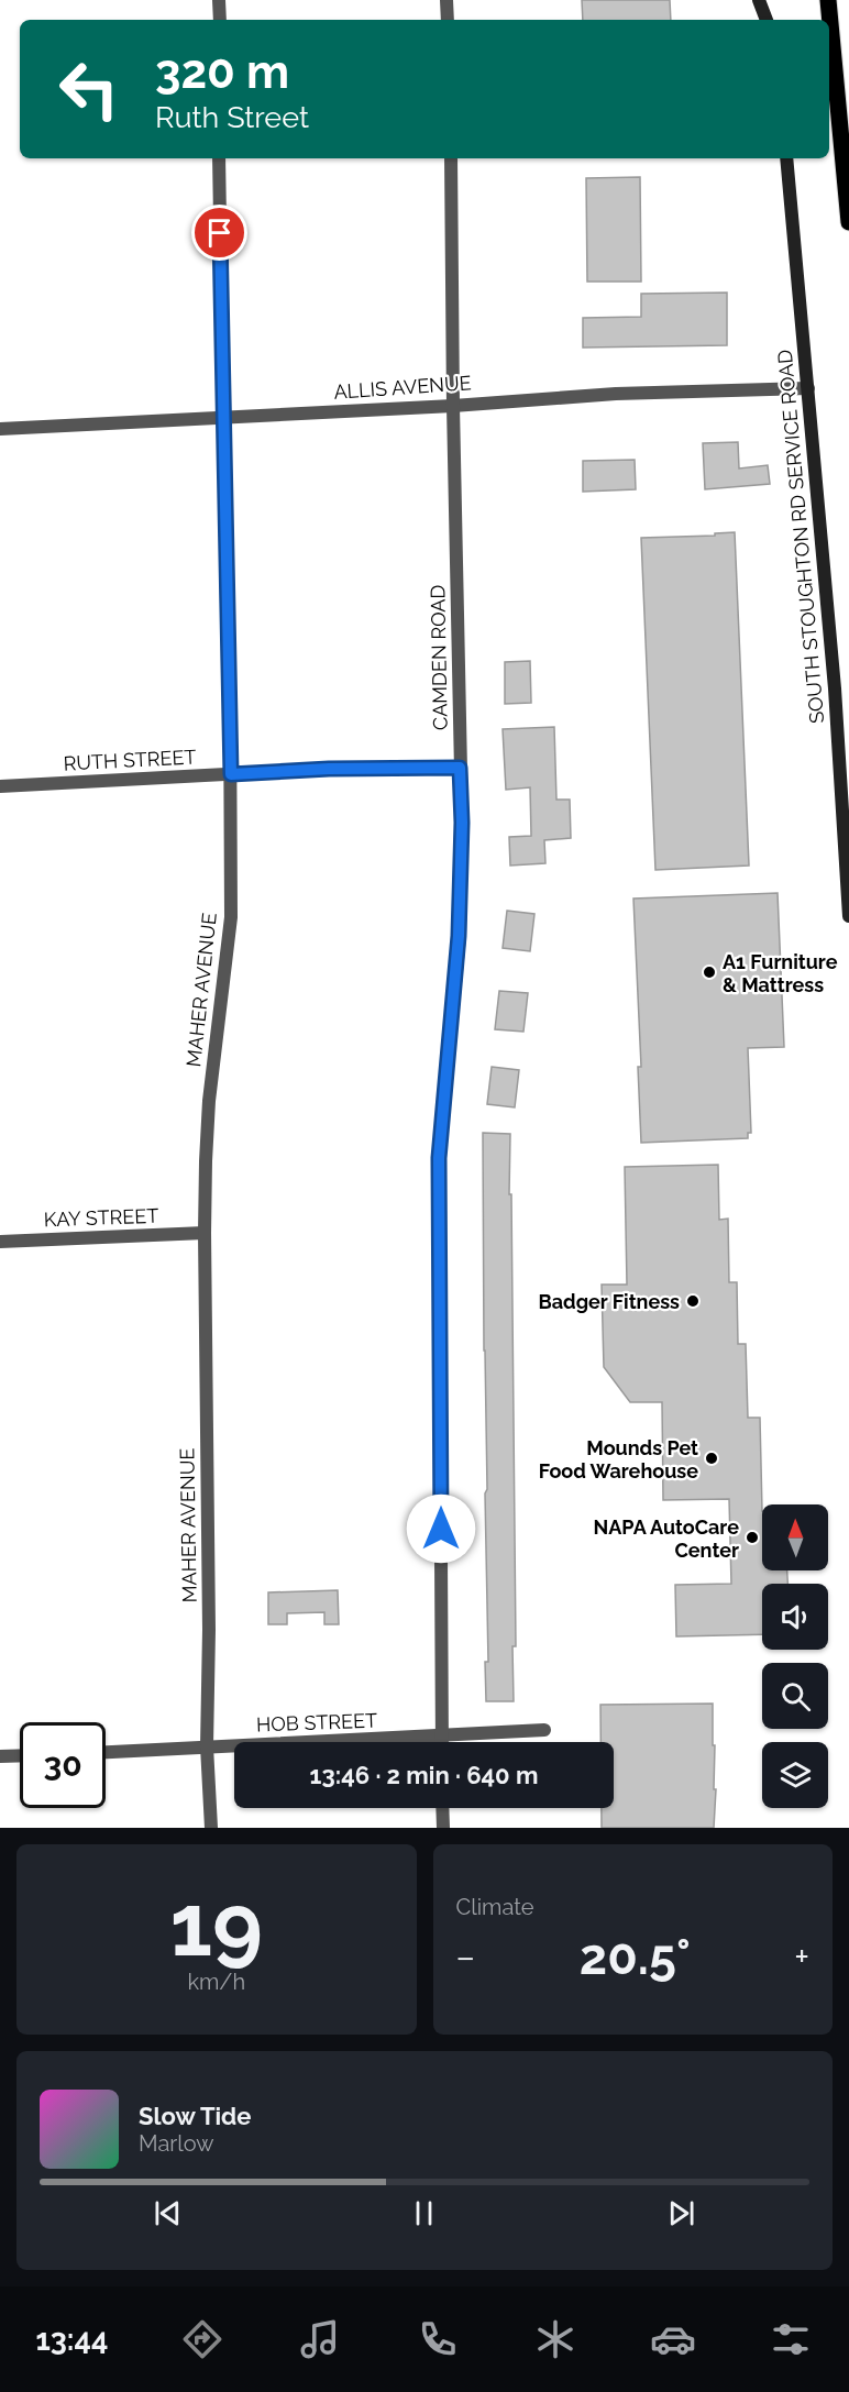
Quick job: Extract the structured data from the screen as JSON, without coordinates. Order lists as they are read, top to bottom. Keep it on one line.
{"streets":{"street":["ALLIS AVENUE","SOUTH STOUGHTON RD SERVICE ROAD","CAMDEN ROAD","RUTH STREET","MAHER AVENUE","KAY STREET","HOB STREET"]},"crossings":[["ALLIS AVENUE","SOUTH STOUGHTON RD SERVICE ROAD"],["ALLIS AVENUE","CAMDEN ROAD"],["ALLIS AVENUE","MAHER AVENUE"],["CAMDEN ROAD","RUTH STREET"],["CAMDEN ROAD","HOB STREET"],["RUTH STREET","MAHER AVENUE"],["MAHER AVENUE","KAY STREET"],["MAHER AVENUE","HOB STREET"]],"places":["A1 Furniture & Mattress","Badger Fitness","Mounds Pet Food Warehouse","NAPA AutoCare Center"],"north":"top","page":{"turn":["320 m","Ruth Street"],"limit":"30","trip":"13:46 · 2 min · 640 m","tile":[["19","km/h"],"Climate"],"heat":["−","20.5°","+"],"song":["Slow Tide","Marlow"],"tabs":"13:44"}}
